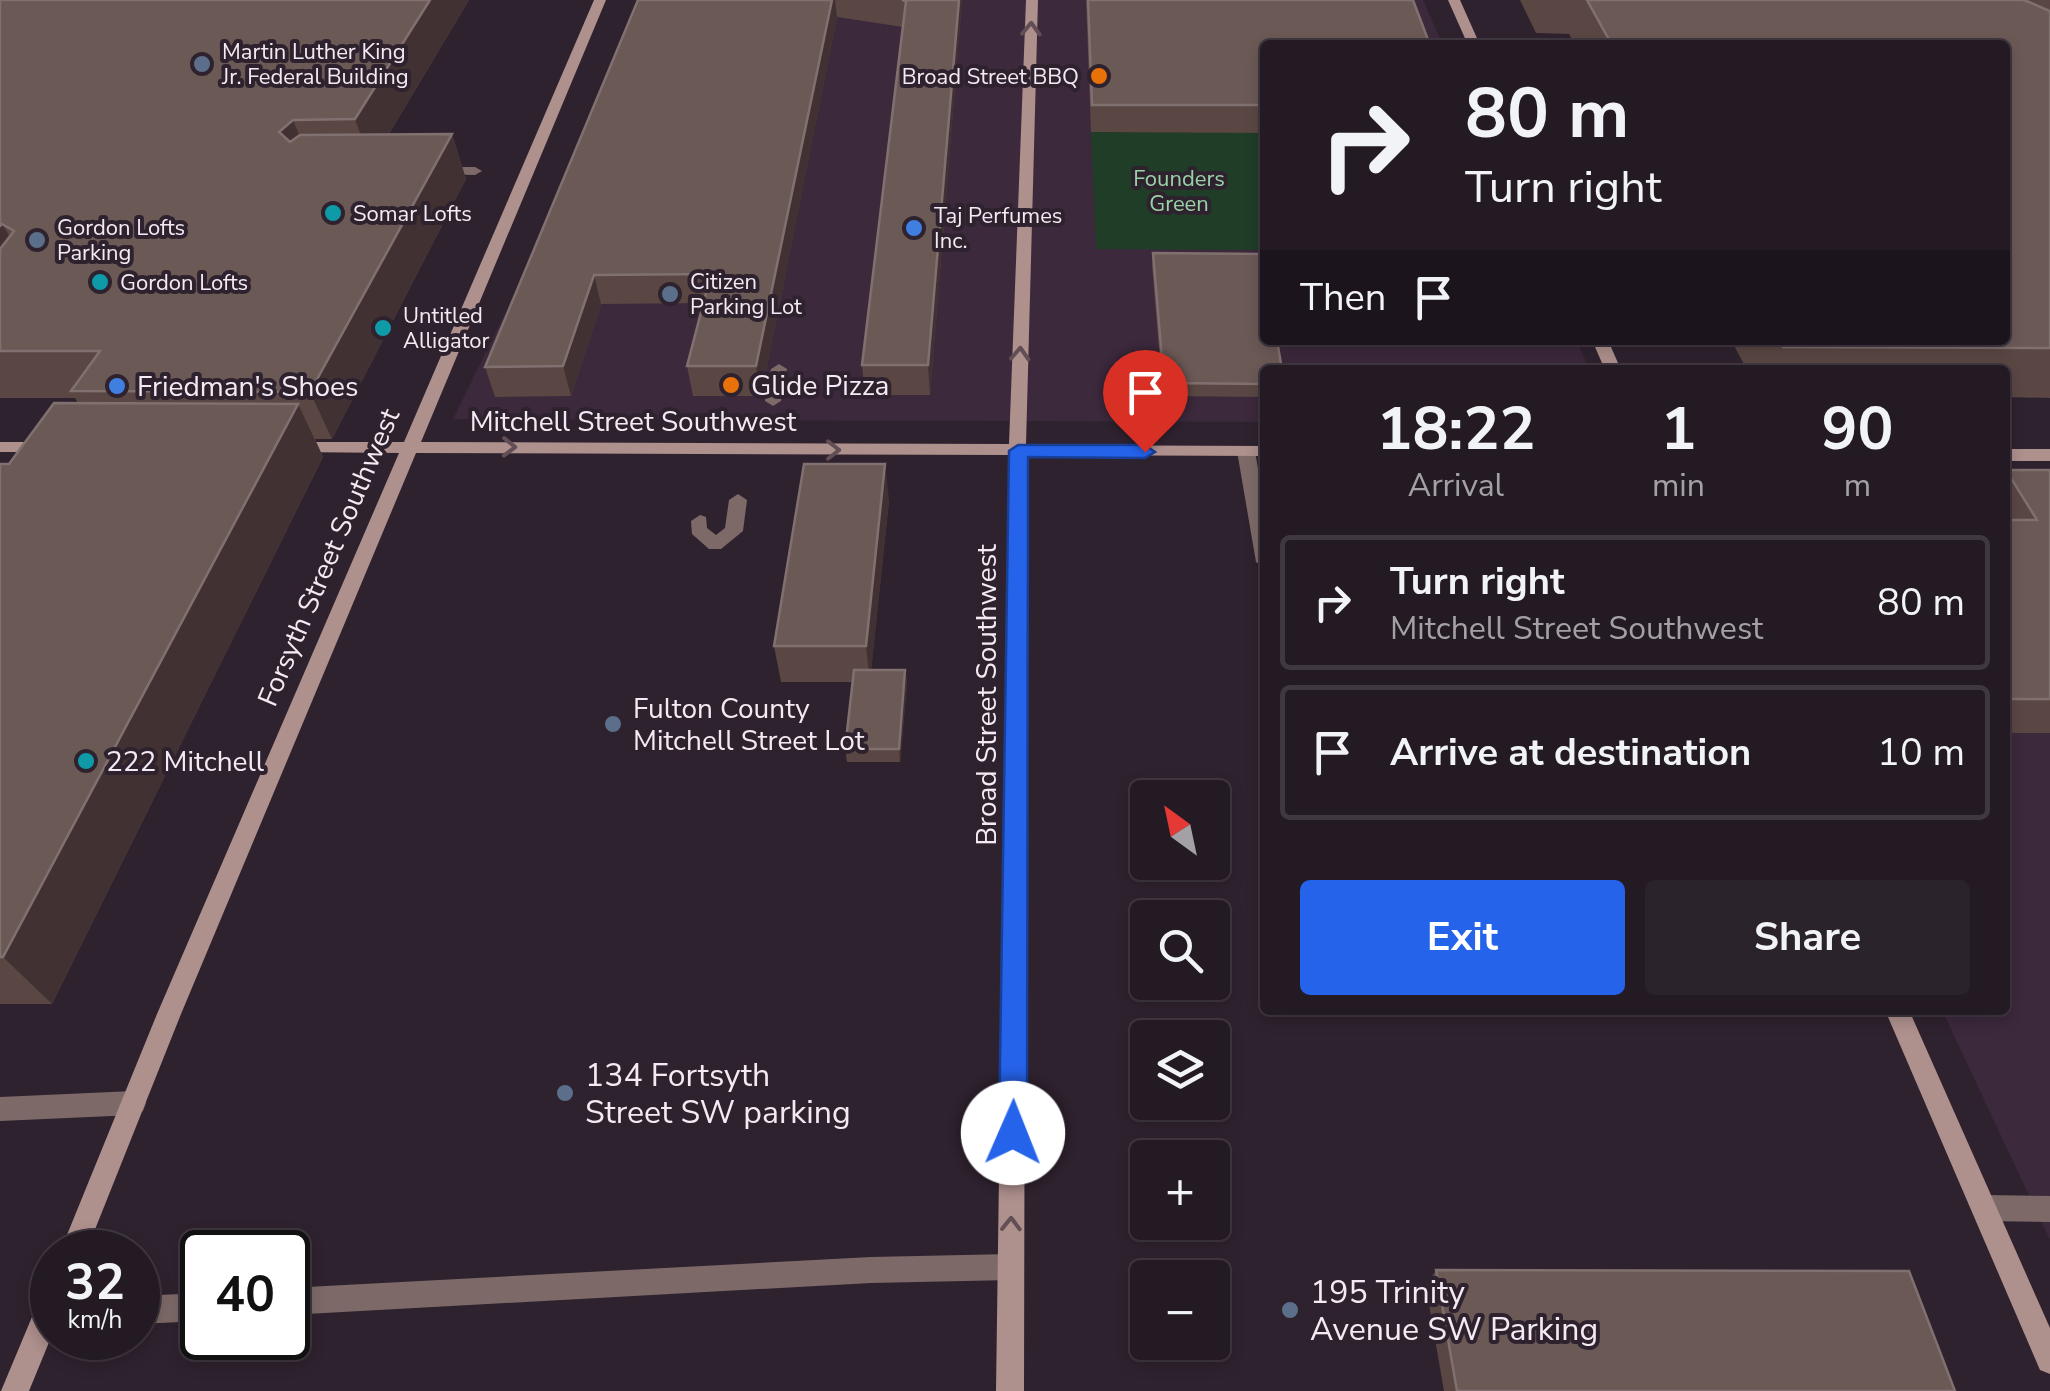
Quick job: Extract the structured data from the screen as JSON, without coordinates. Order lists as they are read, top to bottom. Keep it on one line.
{"streets":{"street":["Mitchell Street Southwest","Forsyth Street Southwest","Broad Street Southwest"]},"crossings":[["Mitchell Street Southwest","Forsyth Street Southwest"],["Mitchell Street Southwest","Broad Street Southwest"]],"one_way":["Mitchell Street Southwest","Broad Street Southwest"],"parks":["Founders Green"],"places":["Martin Luther King Jr. Federal Building","Broad Street BBQ","Somar Lofts","Taj Perfumes Inc.","Gordon Lofts Parking","Gordon Lofts","Citizen Parking Lot","Untitled Alligator","Glide Pizza","Friedman's Shoes","Fulton County Mitchell Street Lot","222 Mitchell","134 Fortsyth Street SW parking","195 Trinity Avenue SW Parking"],"north":"top left","page":{"turn":["80 m","Turn right"],"then":"Then","eta":["18:22","Arrival","1","min","90","m"],"list":[{"name":"Turn right","note":"Mitchell Street Southwest","value":"80 m"},{"name":"Arrive at destination","value":"10 m"}],"map_buttons":["+","−"],"buttons":["Exit","Share"],"speed":"32 km/h","limit":"40"}}
